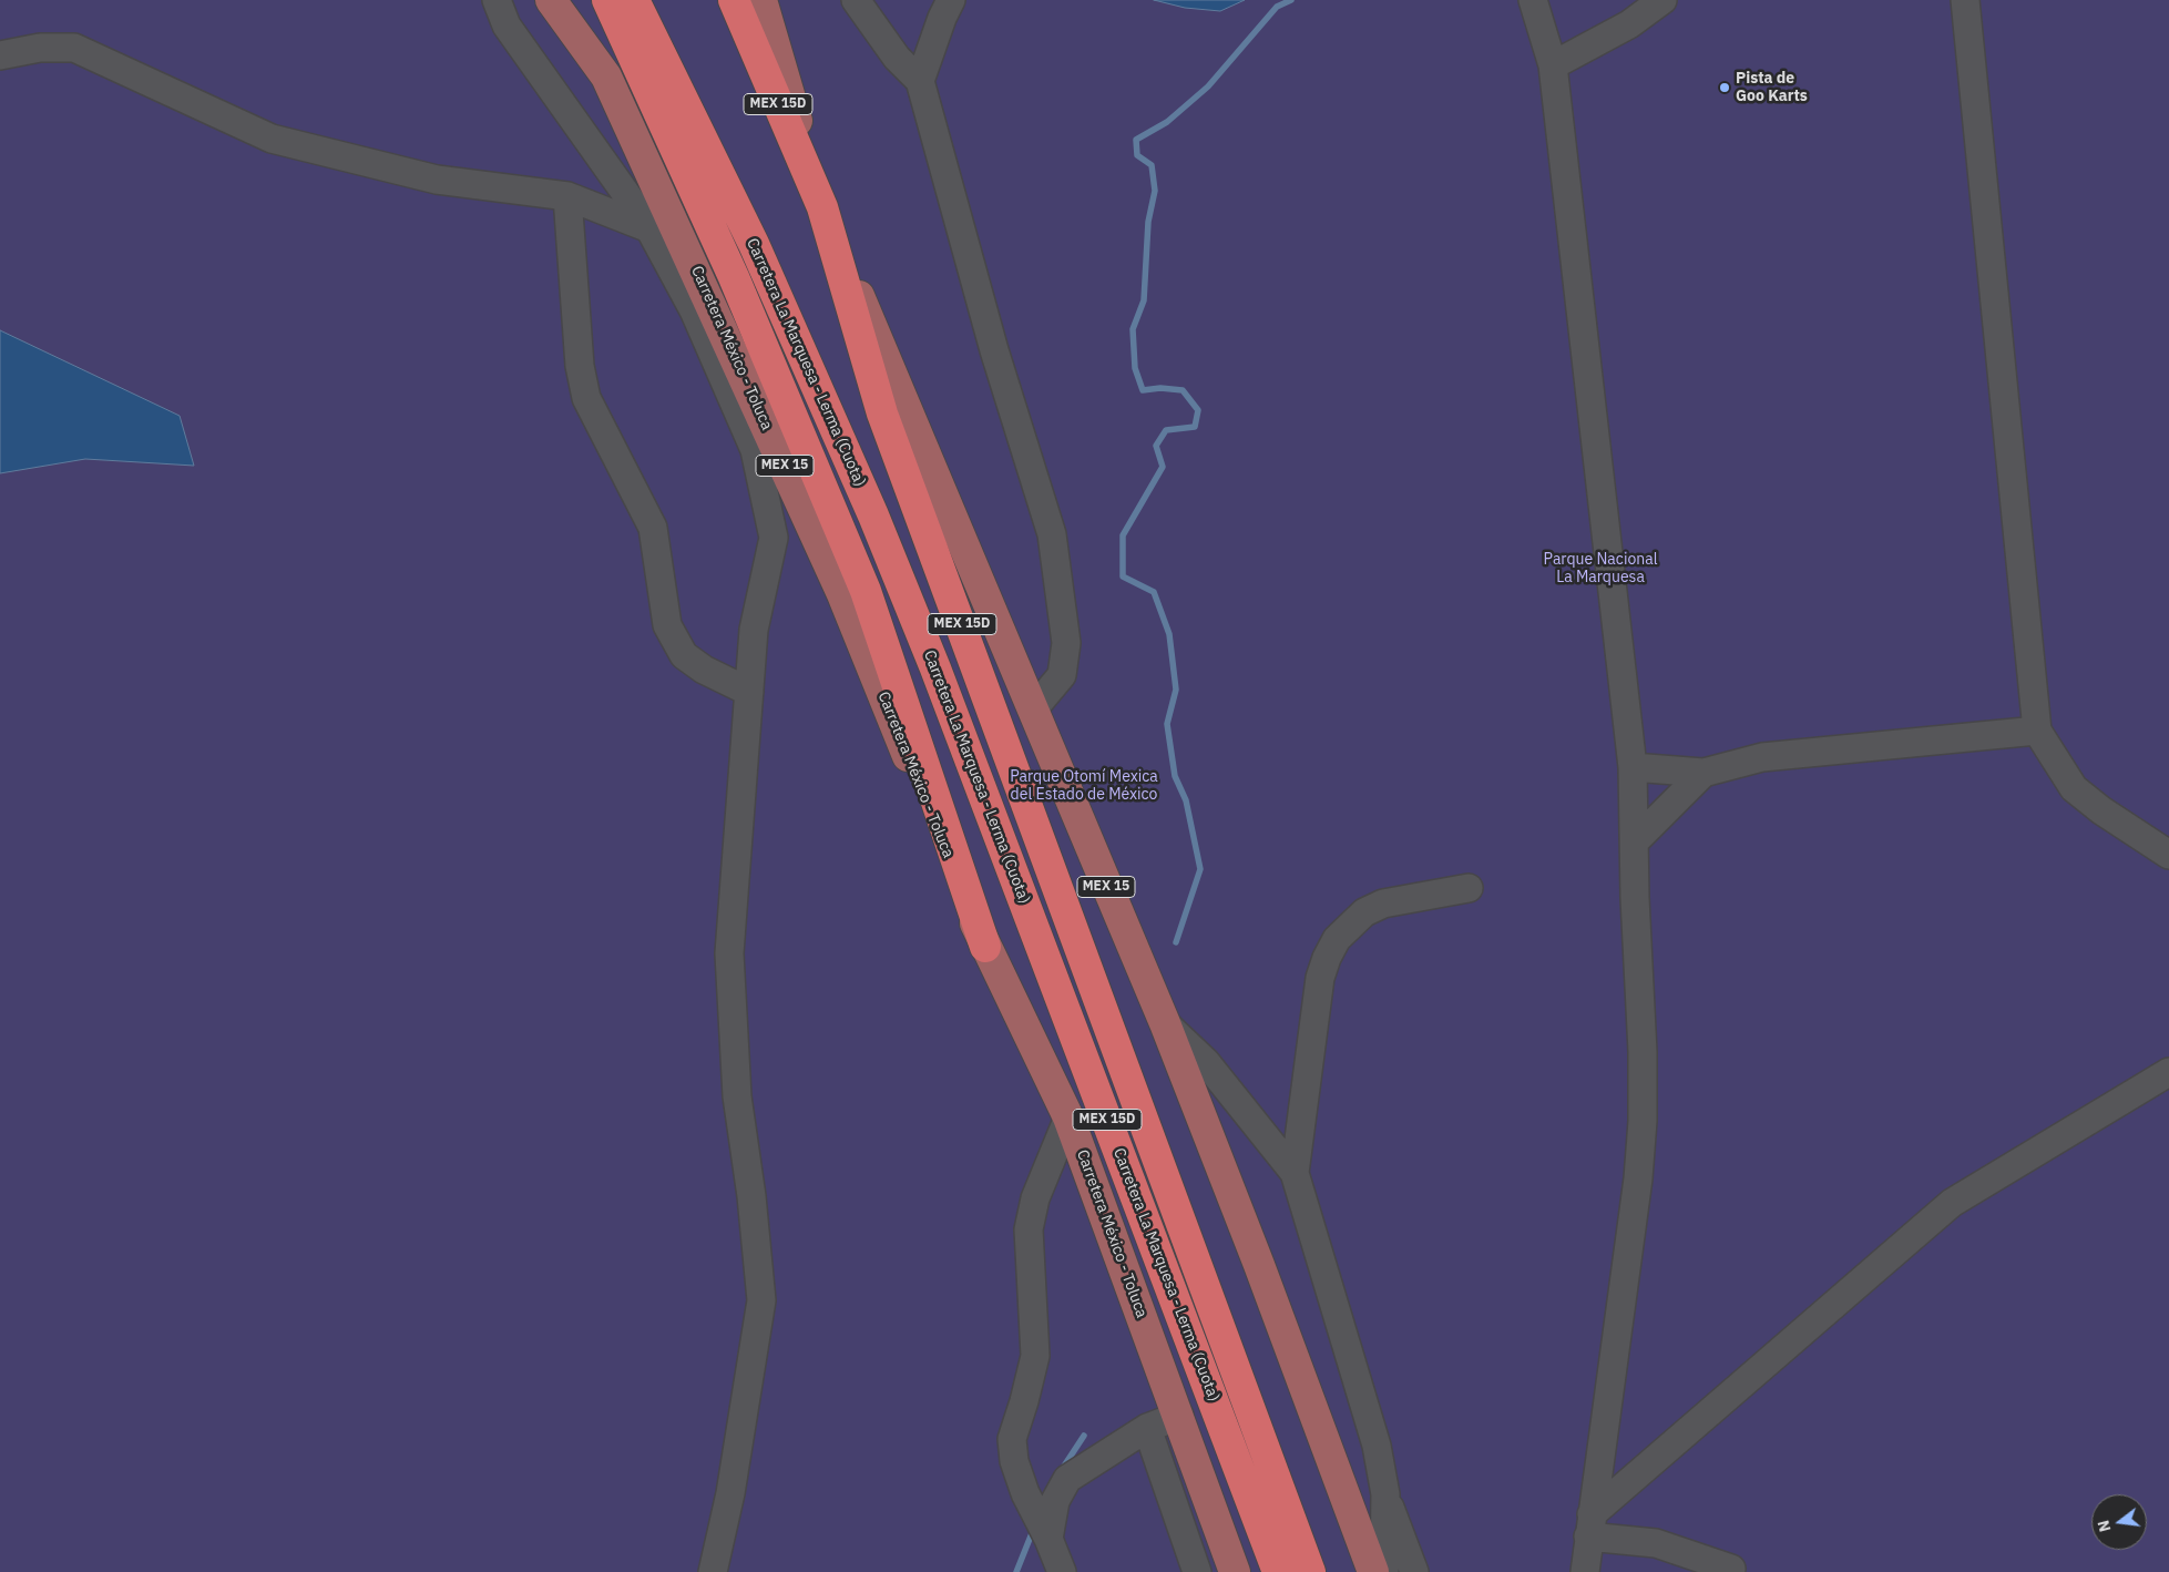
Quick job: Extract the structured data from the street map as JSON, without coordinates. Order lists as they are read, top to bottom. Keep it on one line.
{"streets":{"highway":["MEX 15D","Carretera La Marquesa - Lerma (Cuota)"],"main road":["Carretera México - Toluca","MEX 15"]},"crossings":[["MEX 15D","Carretera La Marquesa - Lerma (Cuota)"],["MEX 15D","MEX 15"],["Carretera La Marquesa - Lerma (Cuota)","MEX 15"]],"parks":["Parque Nacional La Marquesa","Parque Otomí Mexica del Estado de México"],"places":["Pista de Goo Karts"],"north":"left"}
